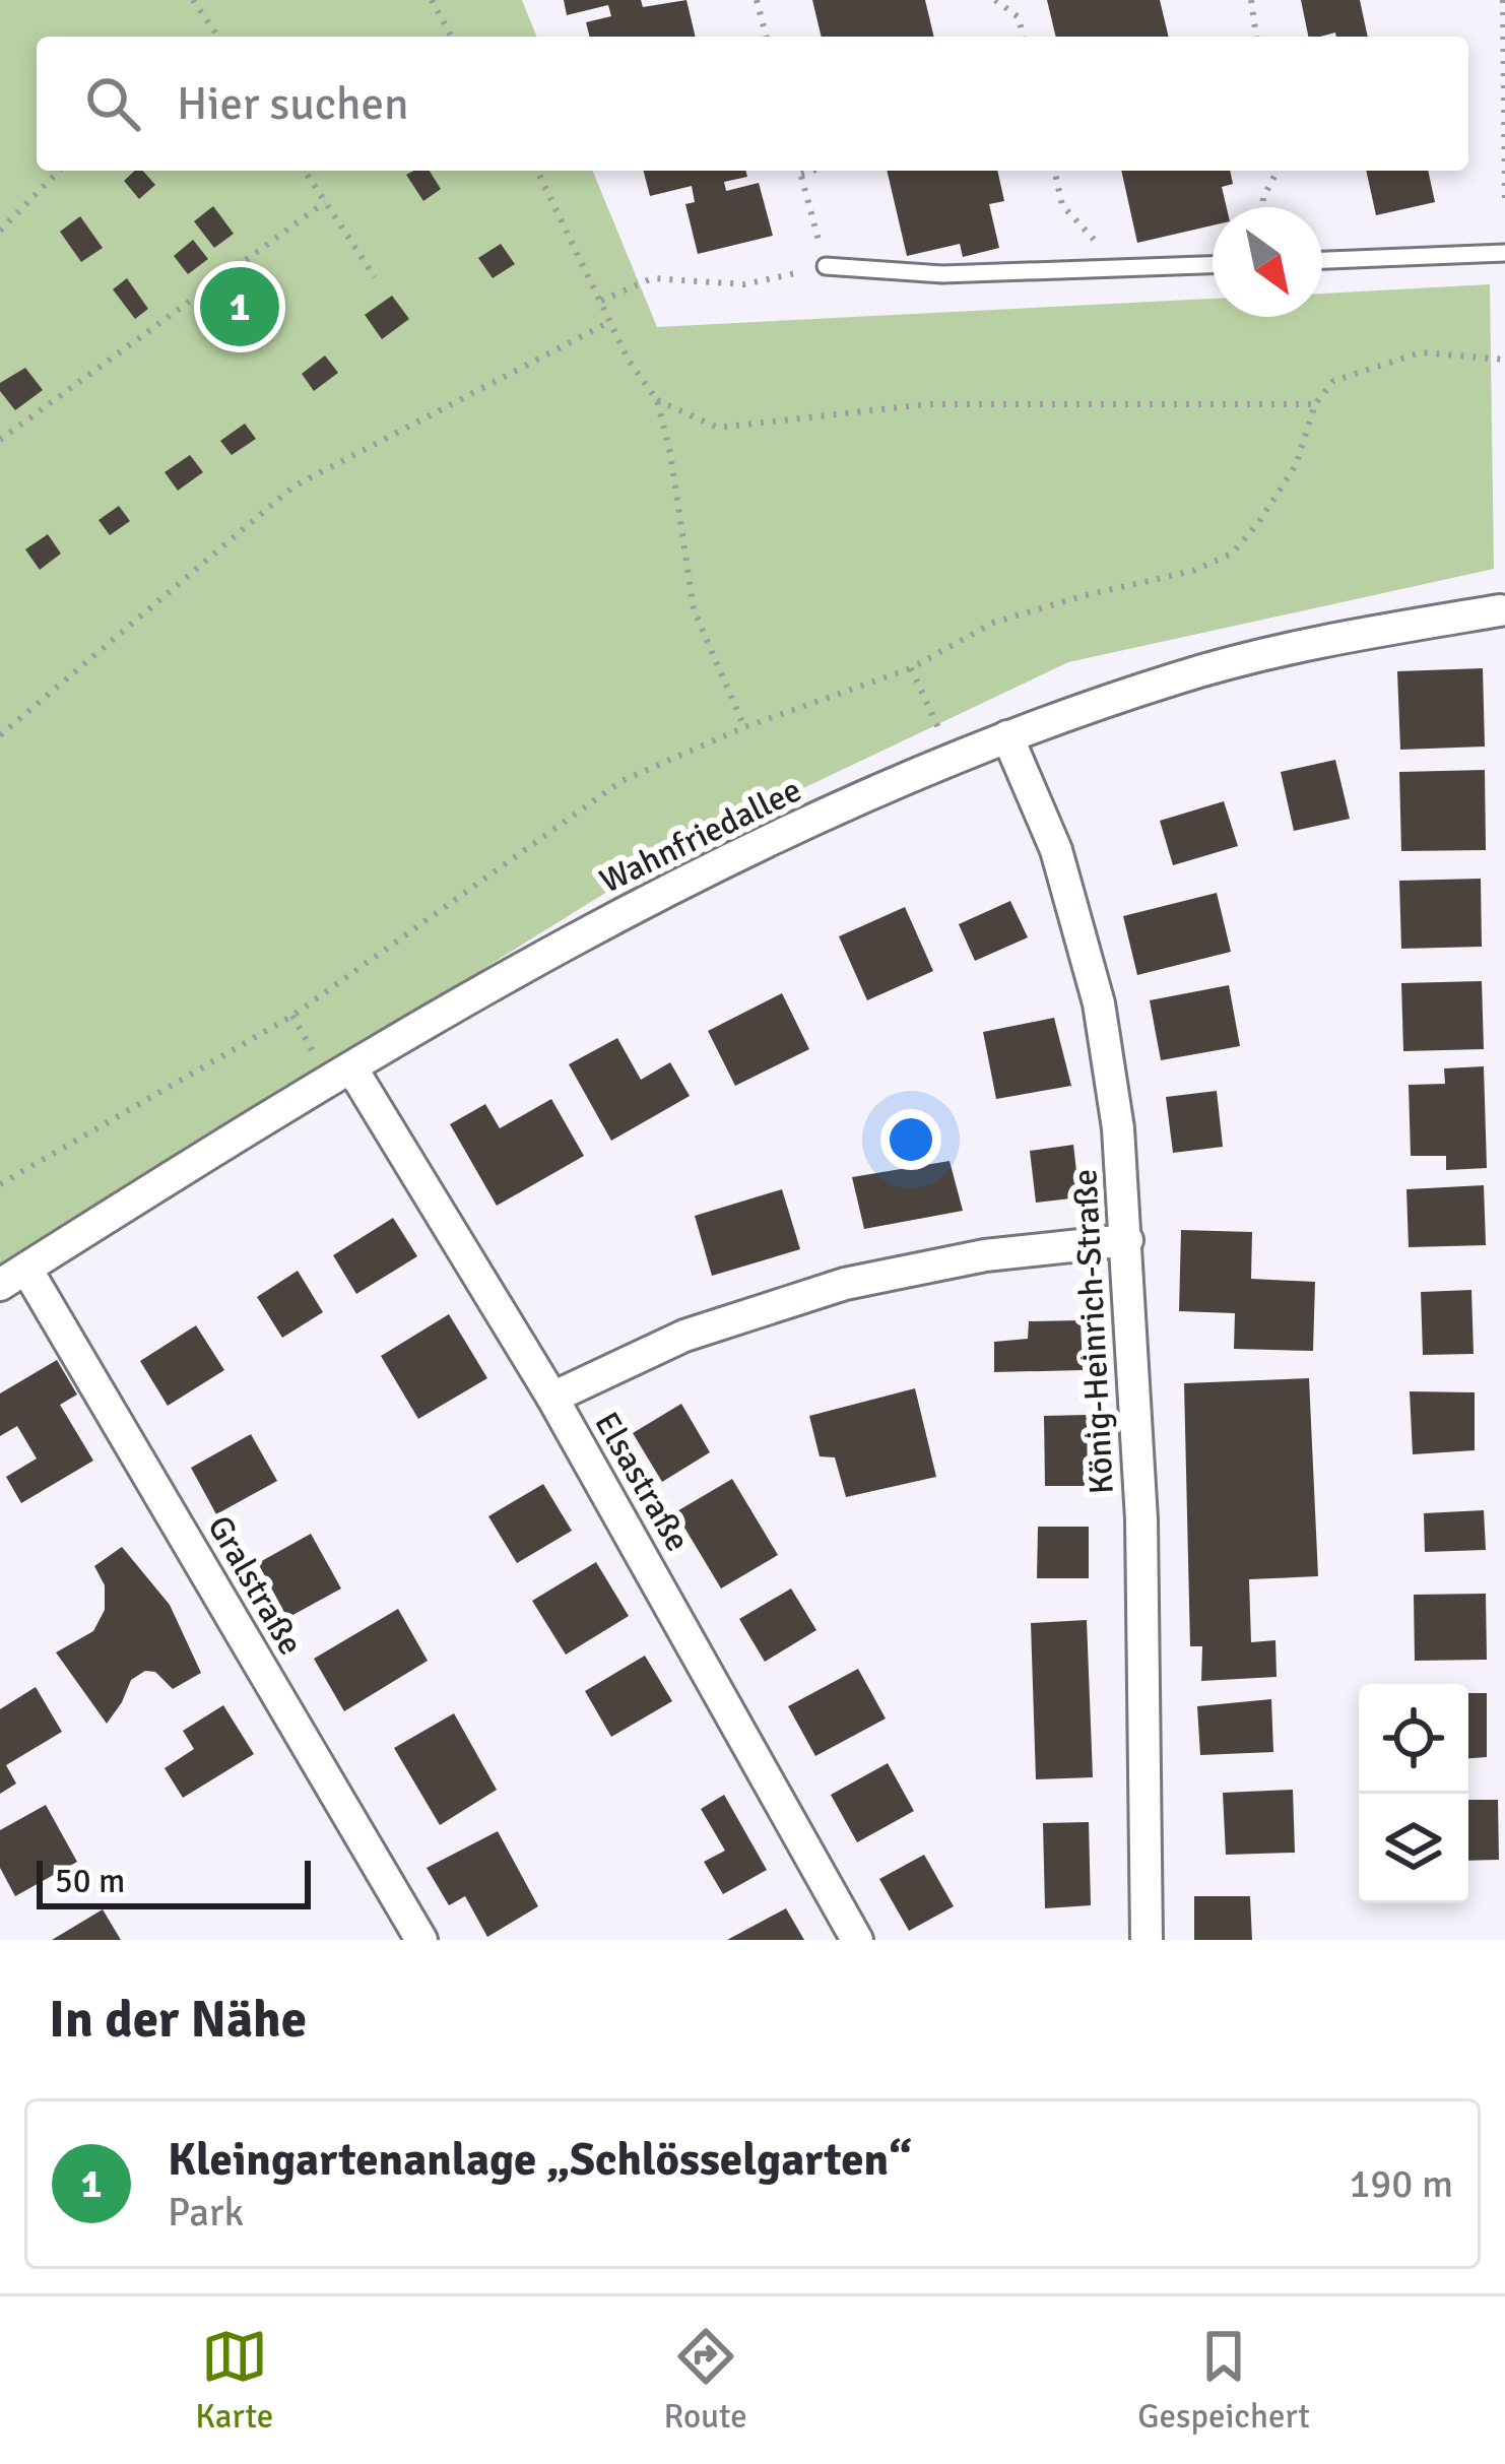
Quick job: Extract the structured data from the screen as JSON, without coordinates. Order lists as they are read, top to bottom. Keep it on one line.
{"streets":{"street":["Wahnfriedallee","König-Heinrich-Straße","Elsastraße","Gralstraße"]},"crossings":[["Wahnfriedallee","König-Heinrich-Straße"],["Wahnfriedallee","Elsastraße"],["Wahnfriedallee","Gralstraße"]],"scale_bar":"50 m","north":"bottom right","page":{"search":"Hier suchen","pins":"1","scale":"50 m","heading":"In der Nähe","list":[{"mark":"1","name":"Kleingartenanlage „Schlösselgarten“","note":"Park","value":"190 m"}],"nav":["Karte","Route","Gespeichert"]}}
